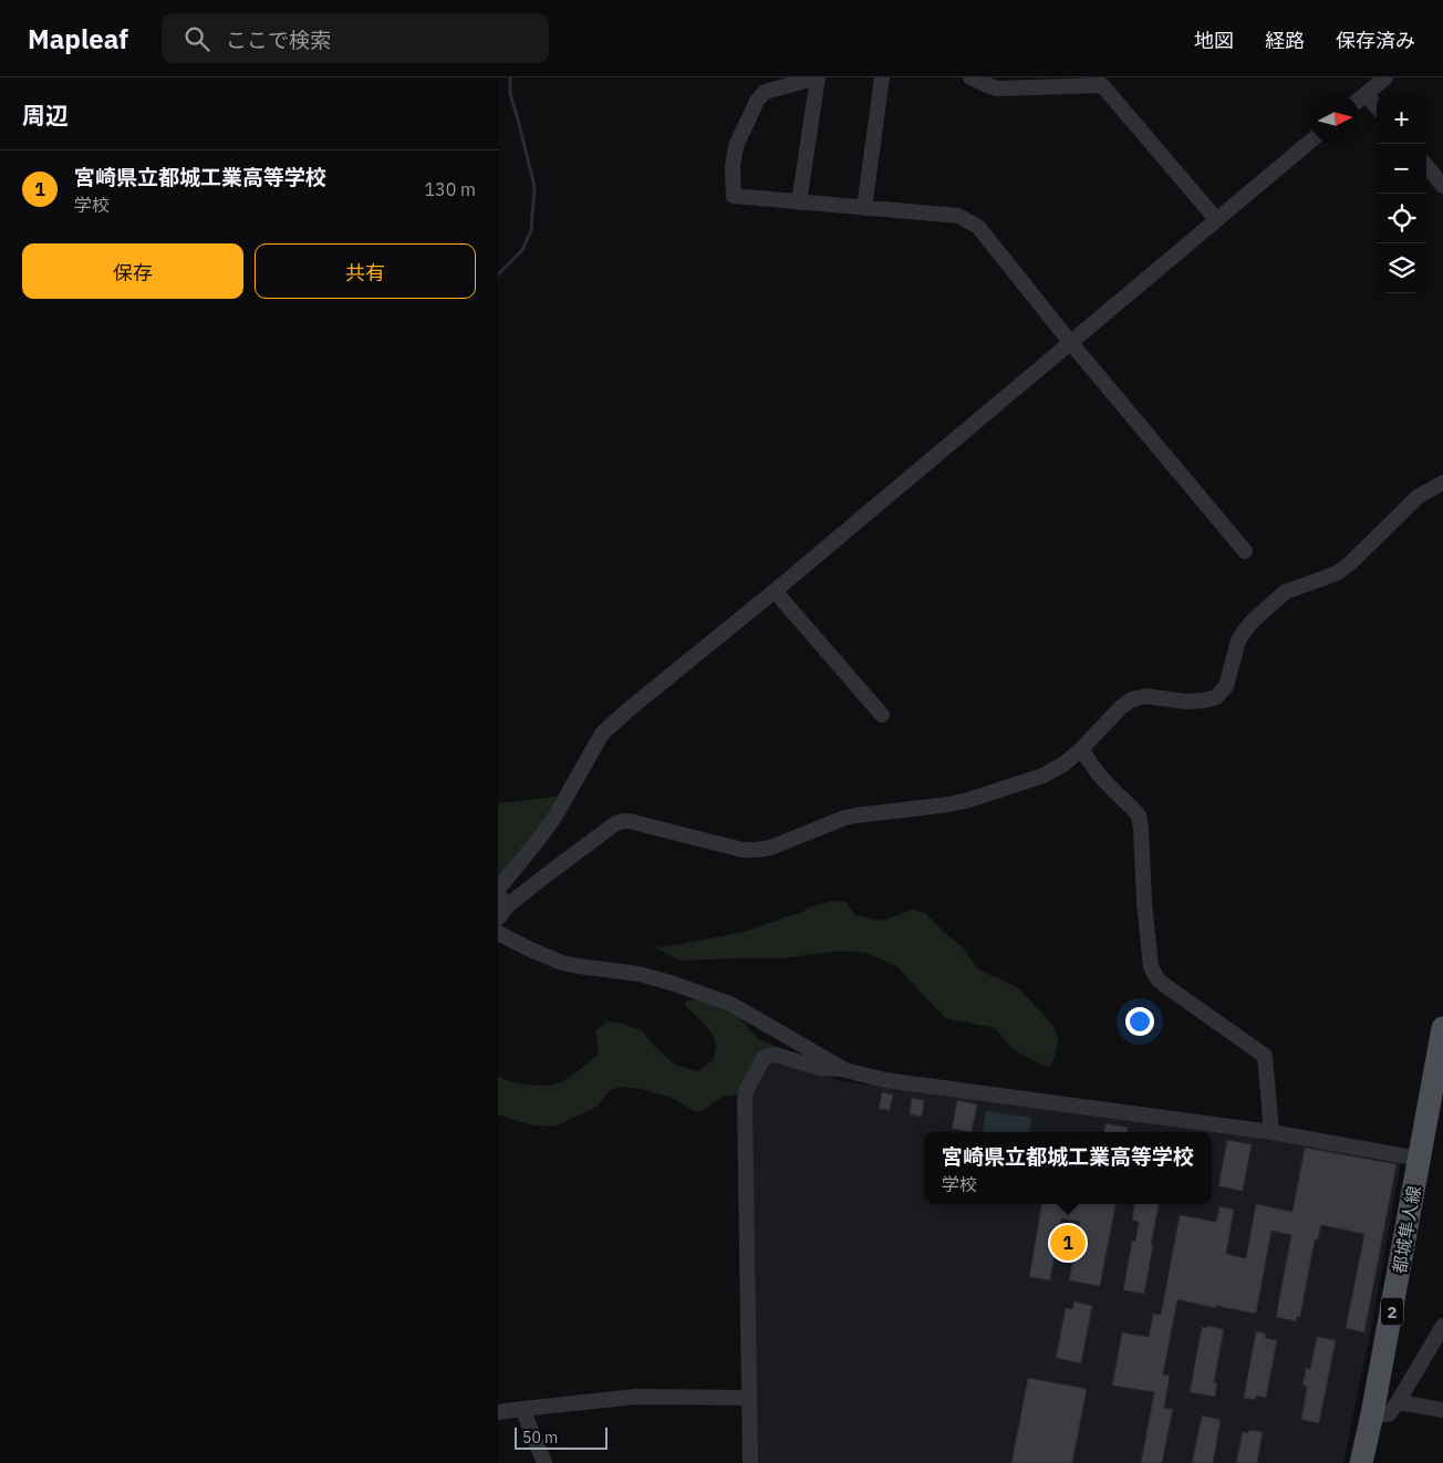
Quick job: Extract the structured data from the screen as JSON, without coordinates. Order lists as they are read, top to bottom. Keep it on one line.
{"streets":{"main road":["都城隼人線","2"]},"scale_bar":"50 m","north":"right","page":{"header":"Mapleaf","search":"ここで検索","nav":["地図","経路","保存済み"],"heading":"周辺","map_buttons":["+","−"],"list":[{"mark":"1","name":"宮崎県立都城工業高等学校","note":"学校","value":"130 m"}],"buttons":["保存","共有"],"popup":["宮崎県立都城工業高等学校","学校"],"pins":"1","scale":"50 m"}}
